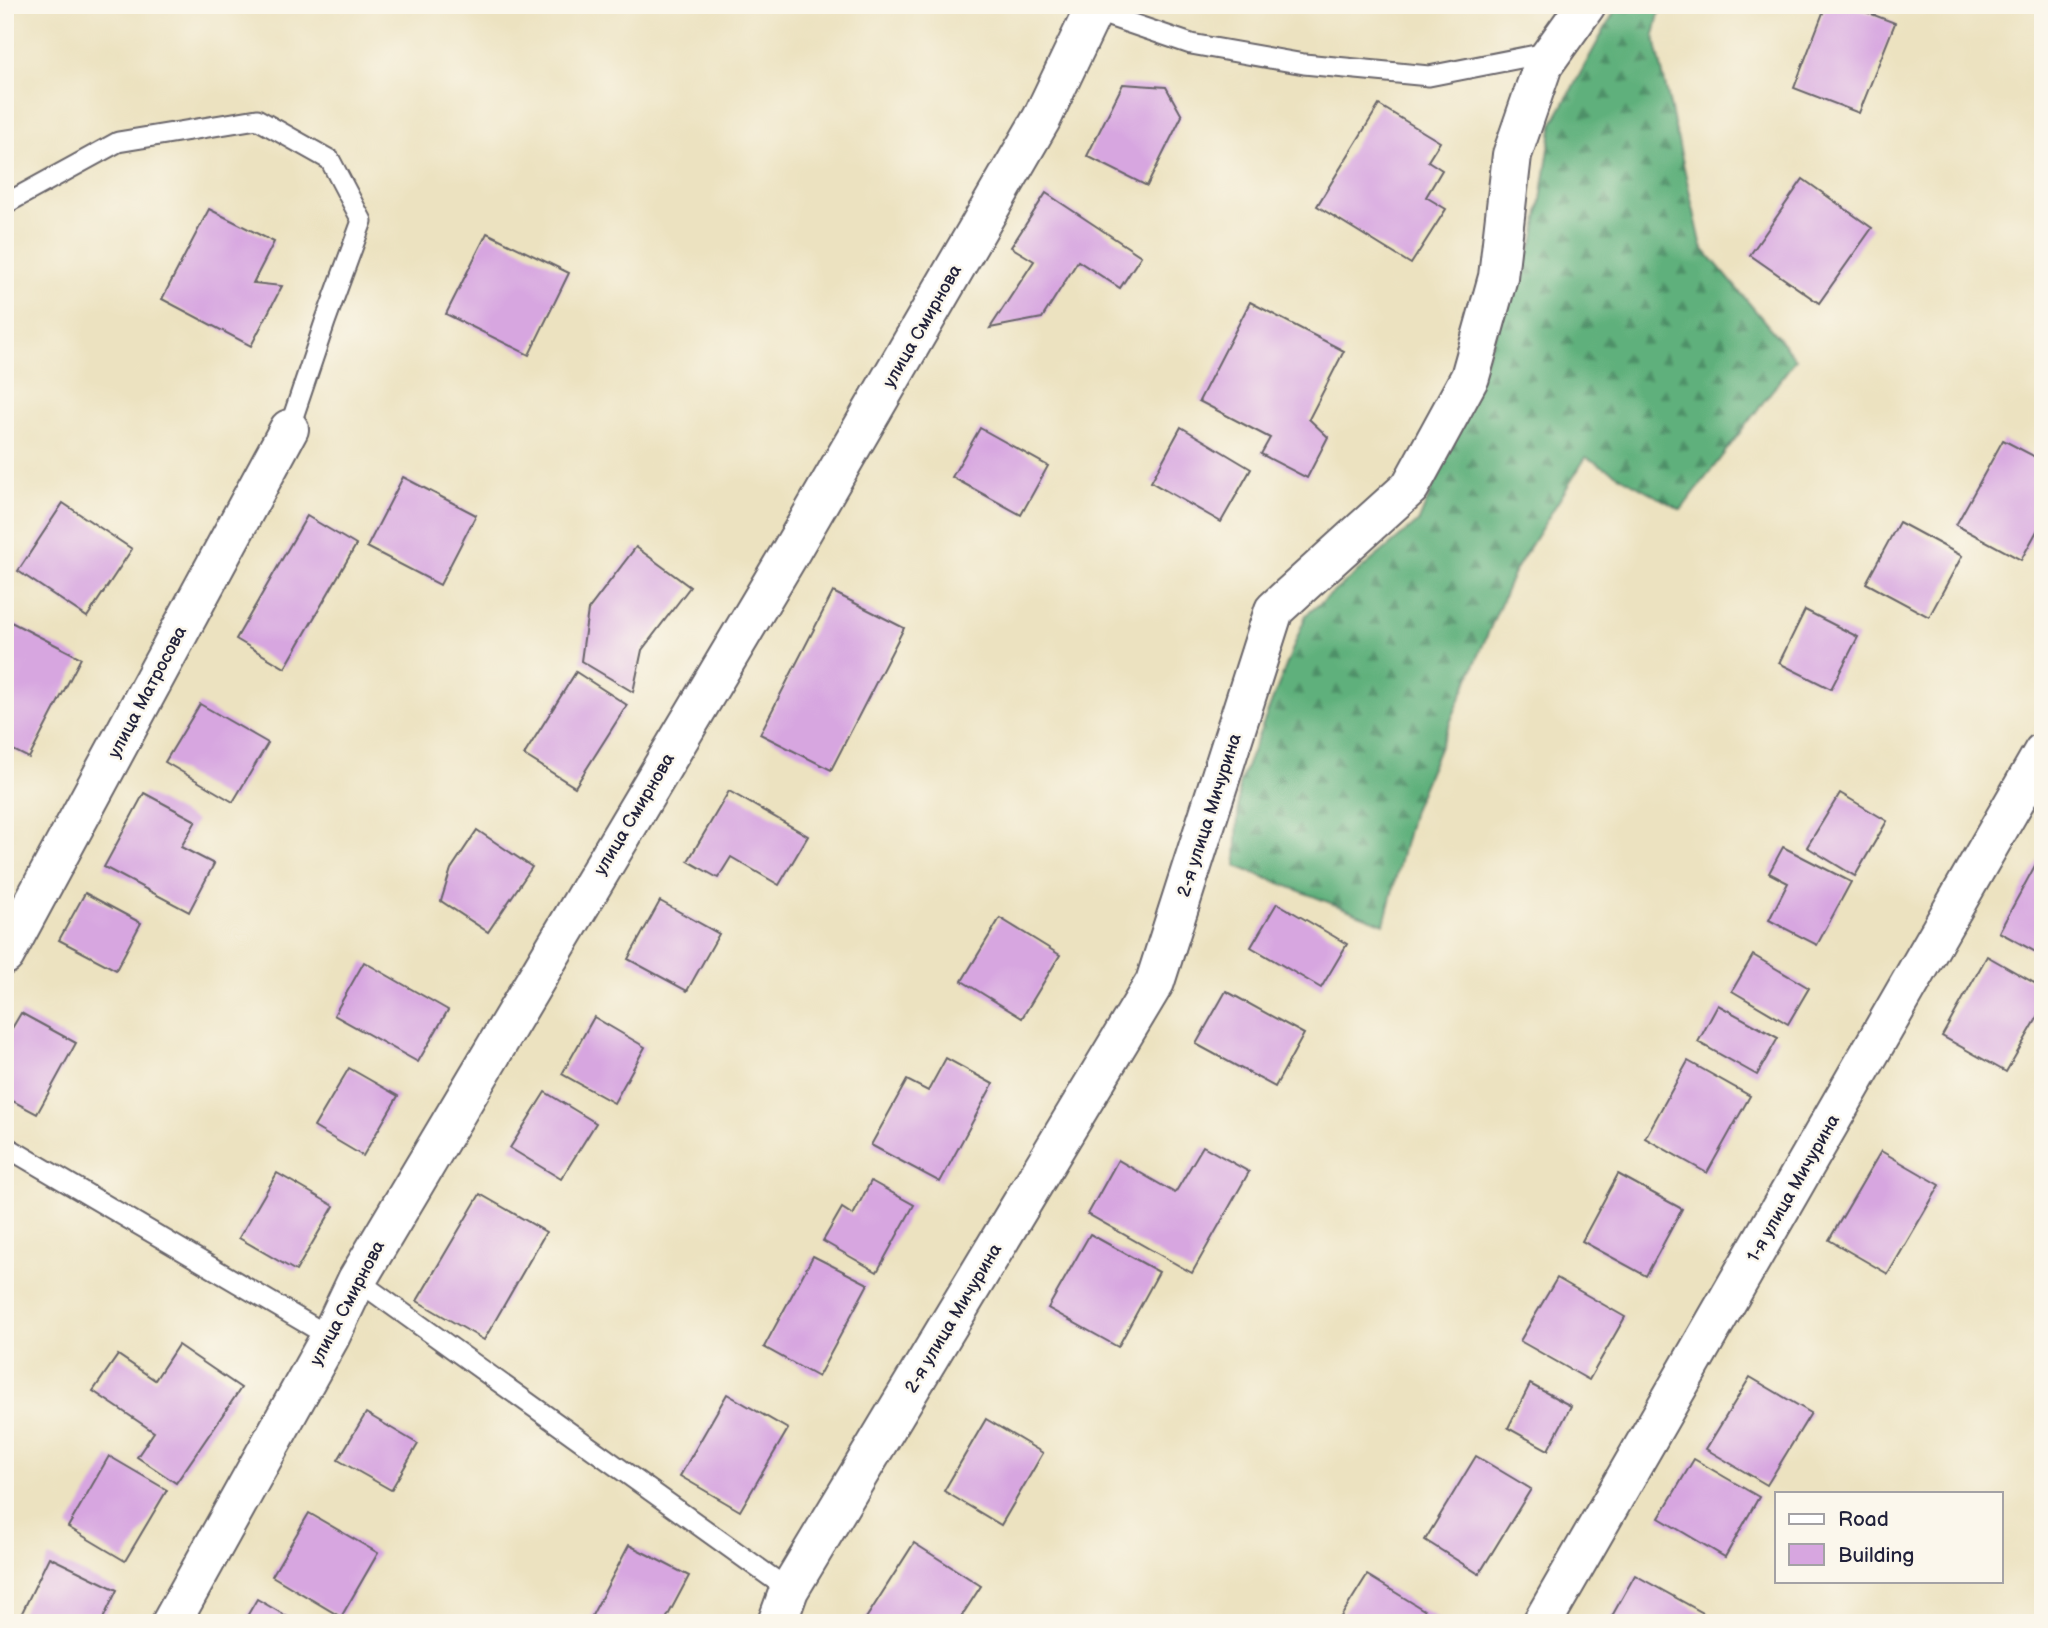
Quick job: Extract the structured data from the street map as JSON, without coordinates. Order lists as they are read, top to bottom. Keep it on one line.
{"streets":{"street":["улица Смирнова","улица Матросова","2-я улица Мичурина","1-я улица Мичурина"]},"legend":["Road","Building"]}
